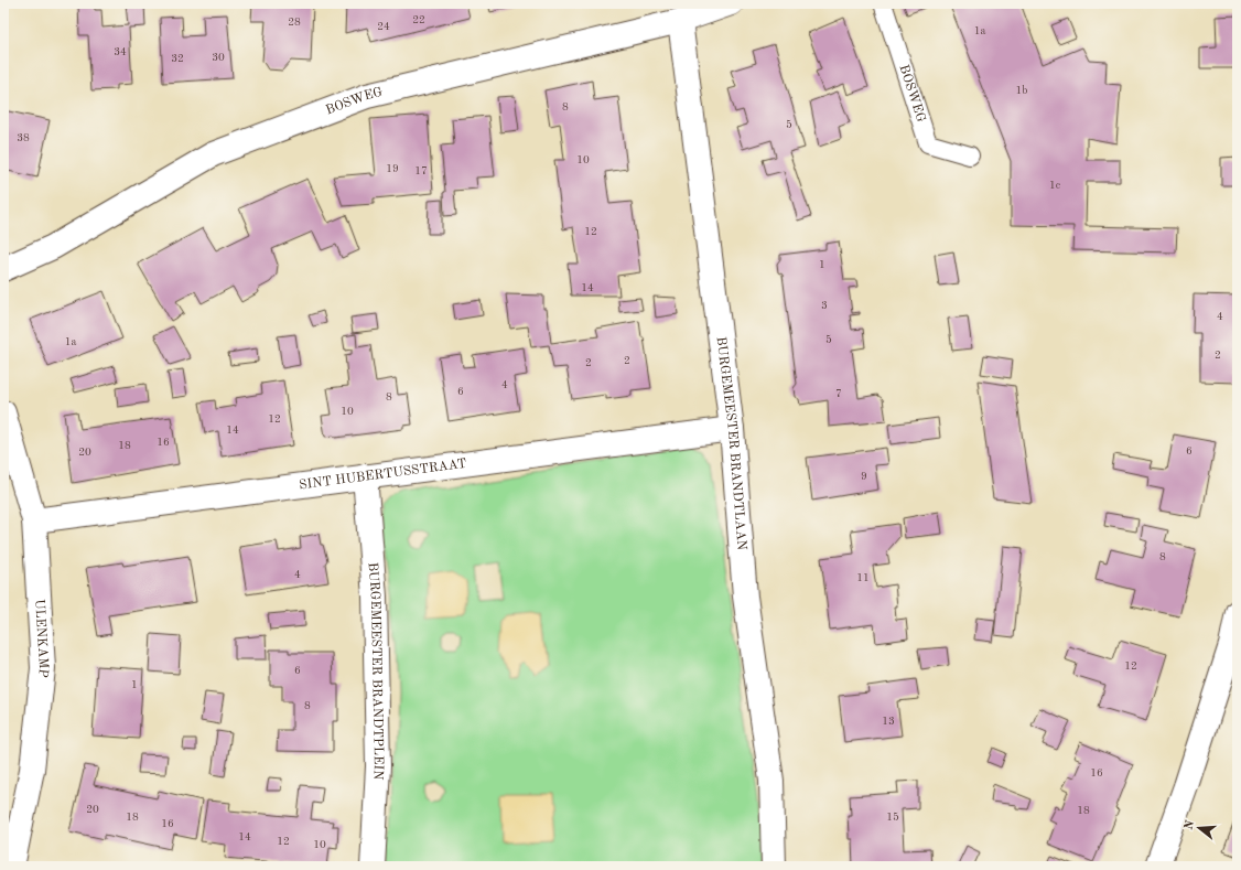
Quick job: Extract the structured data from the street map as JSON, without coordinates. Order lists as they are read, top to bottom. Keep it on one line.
{"streets":{"street":["BOSWEG","BURGEMEESTER BRANDTLAAN","SINT HUBERTUSSTRAAT","ULENKAMP","BURGEMEESTER BRANDTPLEIN"]},"crossings":[["BOSWEG","BURGEMEESTER BRANDTLAAN"],["BURGEMEESTER BRANDTLAAN","SINT HUBERTUSSTRAAT"],["SINT HUBERTUSSTRAAT","ULENKAMP"],["SINT HUBERTUSSTRAAT","BURGEMEESTER BRANDTPLEIN"]],"house_numbers":["22","28","24","1a","34","30","32","1b","8","5","38","10","19","17","1c","12","1","14","3","4","5","1a","2","2","2","4","6","7","8","10","12","14","16","18","6","20","9","8","4","11","12","6","1","8","13","16","20","18","18","15","16","14","12","10"],"north":"left"}
